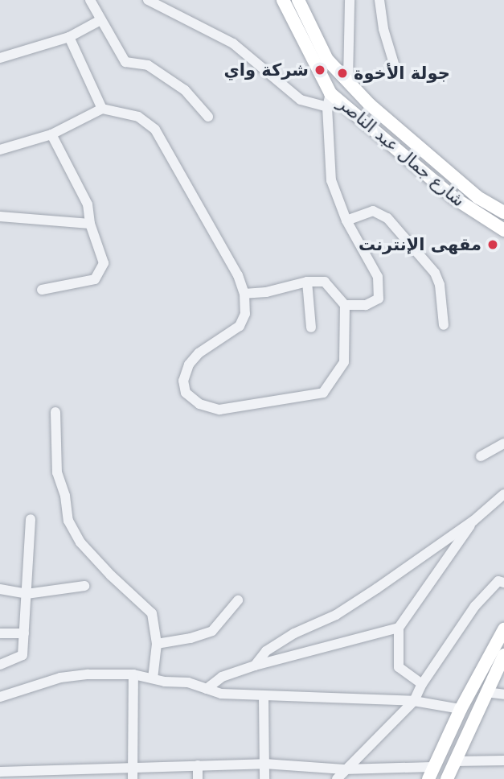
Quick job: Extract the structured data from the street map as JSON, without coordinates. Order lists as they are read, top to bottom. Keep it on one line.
{"streets":{"main road":["شارع جمال عبد الناصر"]},"places":["شركة واي","جولة الأخوة","مقهى الإنترنت"]}
